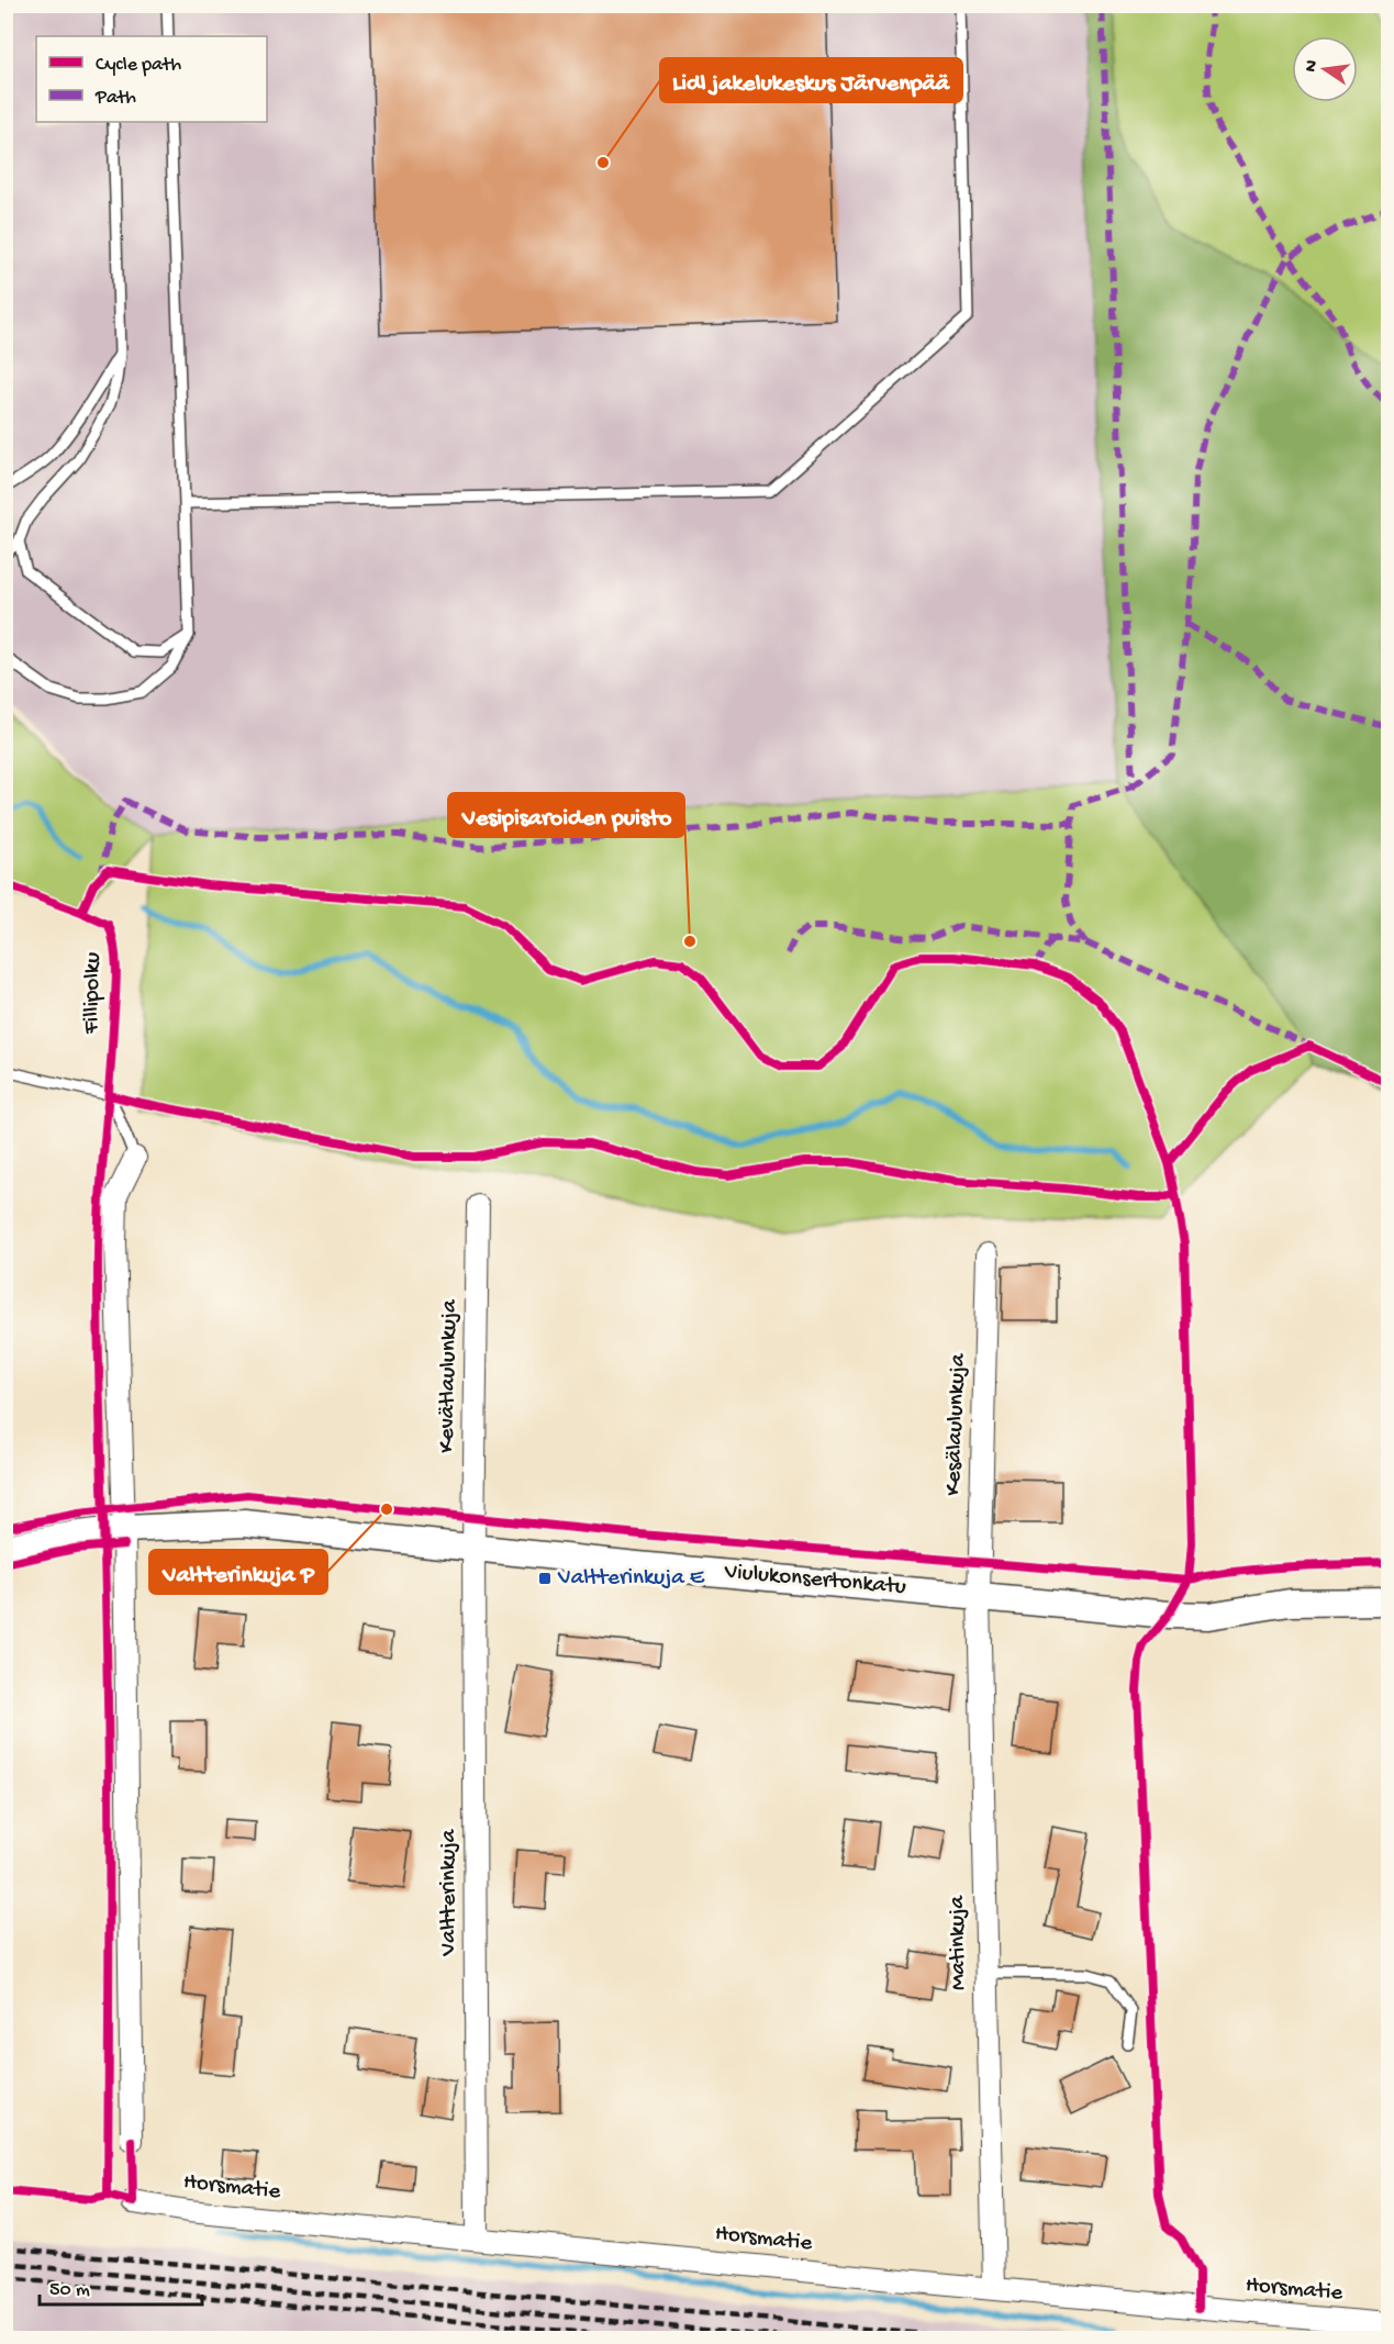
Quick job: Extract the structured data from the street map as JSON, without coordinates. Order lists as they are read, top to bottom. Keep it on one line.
{"streets":{"street":["Kevätlaulunkuja","Kesälaulunkuja","Viulukonsertonkatu","Valtterinkuja","Matinkuja","Horsmatie"],"cycle path":["Fillipolku"]},"crossings":[["Kevätlaulunkuja","Viulukonsertonkatu"],["Kevätlaulunkuja","Valtterinkuja"],["Kesälaulunkuja","Viulukonsertonkatu"],["Kesälaulunkuja","Matinkuja"],["Viulukonsertonkatu","Valtterinkuja"],["Viulukonsertonkatu","Matinkuja"],["Valtterinkuja","Horsmatie"],["Matinkuja","Horsmatie"]],"places":{"other":["Lidl jakelukeskus Järvenpää","Vesipisaroiden puisto","Valtterinkuja P"],"transit":["Valtterinkuja E"]},"legend":["Cycle path","Path"],"scale_bar":"50 m","north":"left"}
